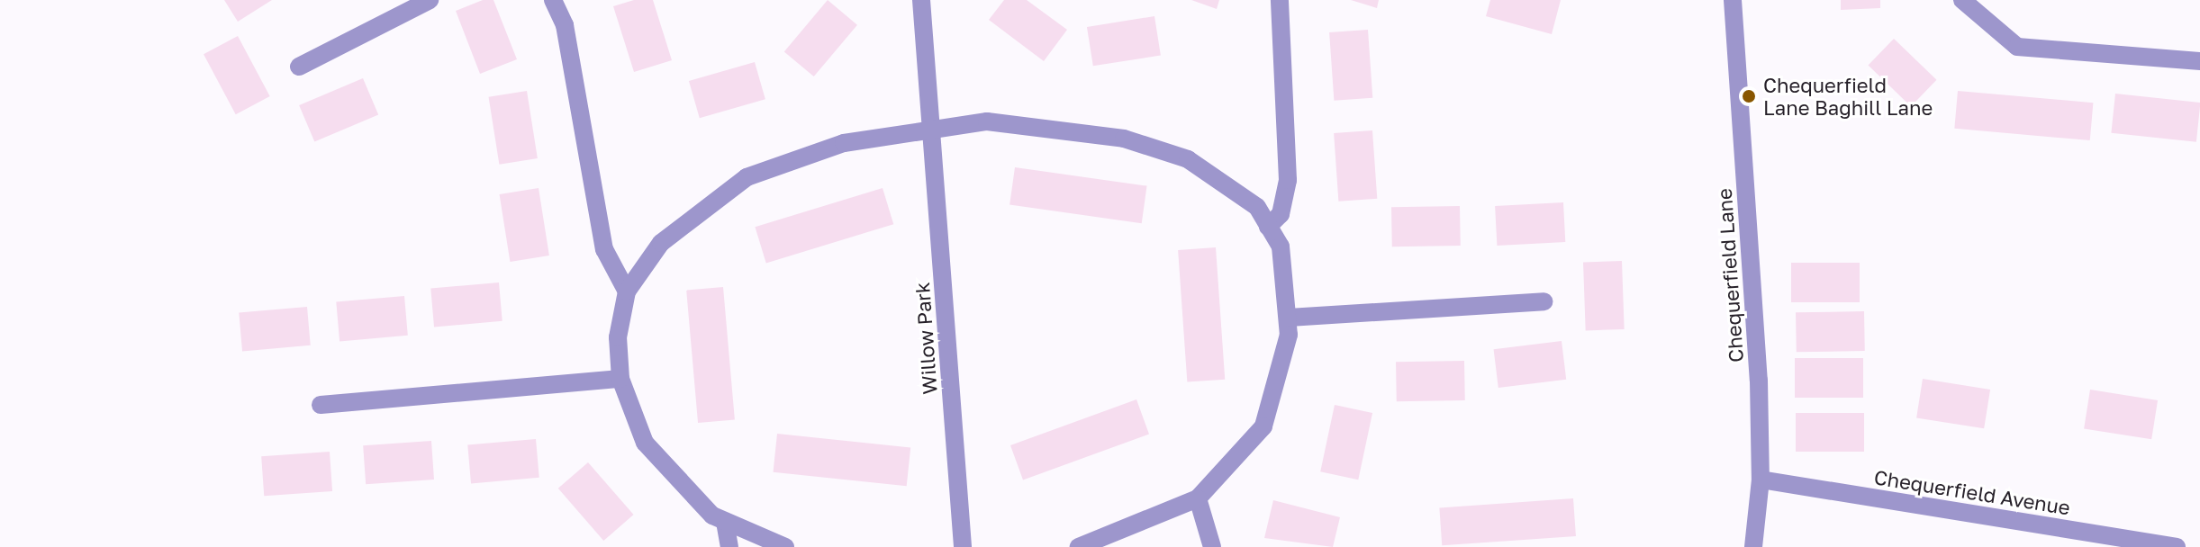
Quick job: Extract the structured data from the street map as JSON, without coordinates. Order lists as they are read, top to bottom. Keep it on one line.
{"streets":{"street":["Chequerfield Lane","Willow Park","Chequerfield Avenue"]},"crossings":[["Chequerfield Lane","Chequerfield Avenue"]],"places":["Chequerfield Lane Baghill Lane"]}
